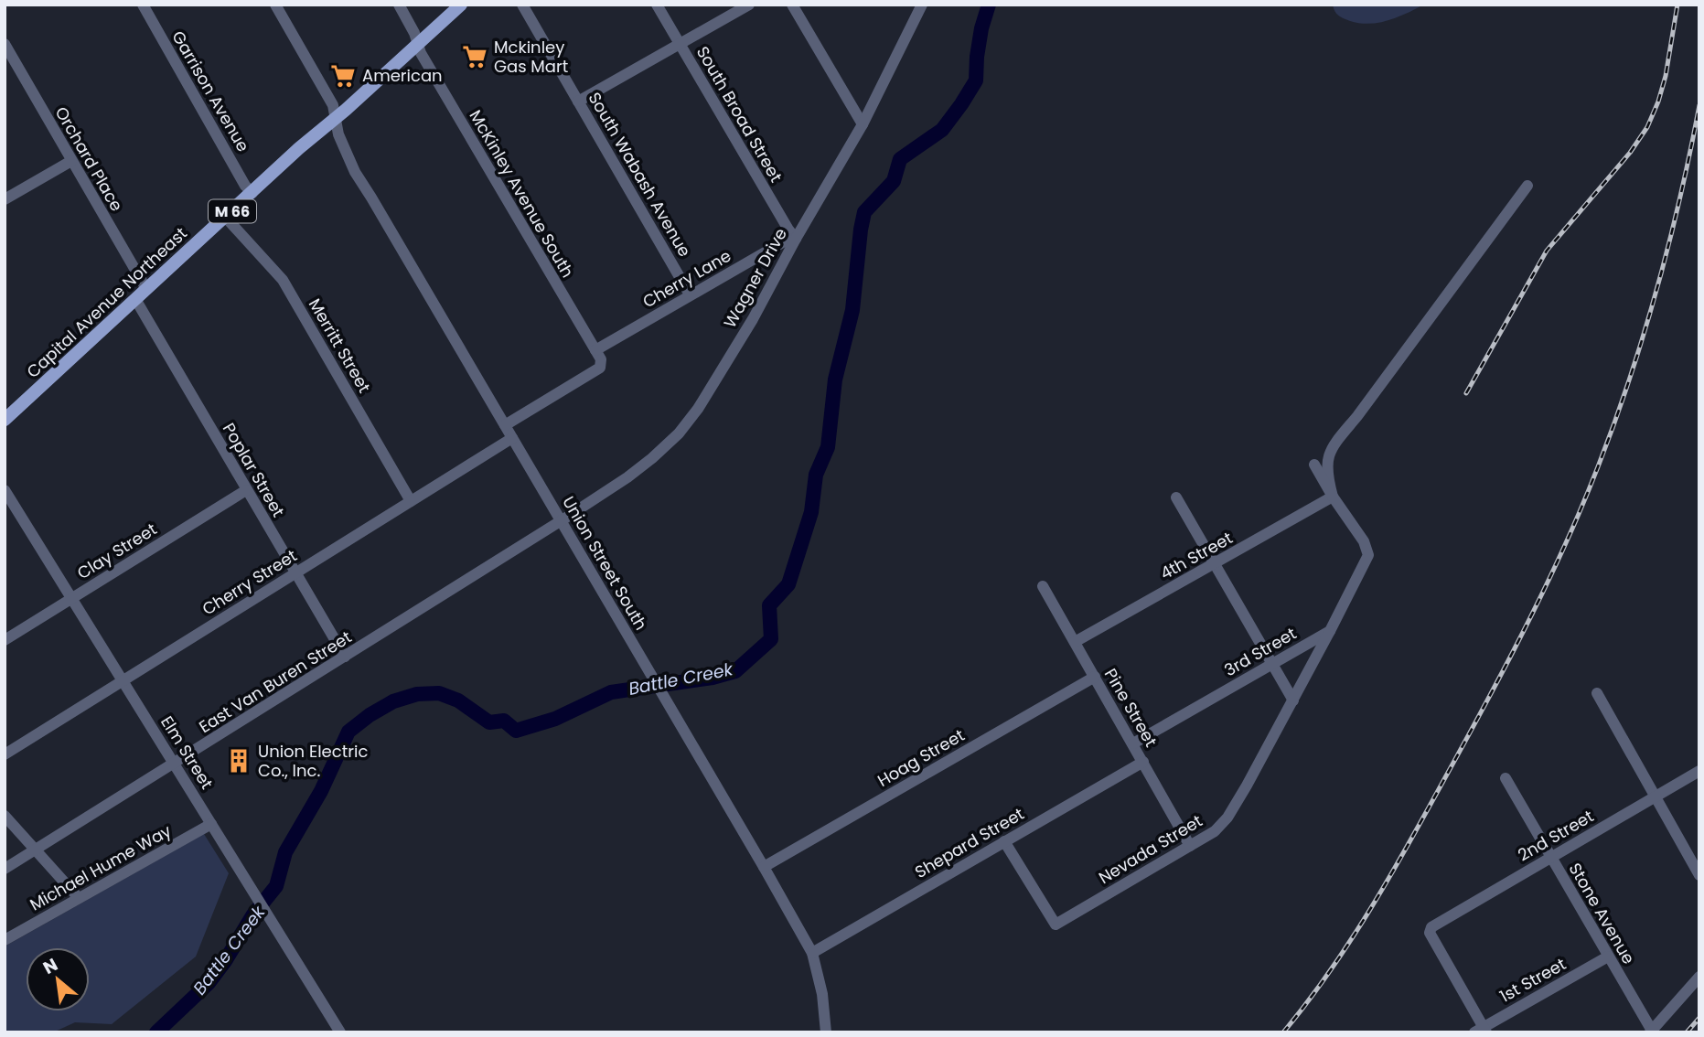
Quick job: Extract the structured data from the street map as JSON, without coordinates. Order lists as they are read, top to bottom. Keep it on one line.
{"streets":{"main road":["M 66","Capital Avenue Northeast"],"street":["Garrison Avenue","South Broad Street","Orchard Place","South Wabash Avenue","McKinley Avenue South","Wagner Drive","Cherry Lane","Merritt Street","Poplar Street","Clay Street","4th Street","Union Street South","Cherry Street","3rd Street","East Van Buren Street","Pine Street","Elm Street","Hoag Street","2nd Street","Shepard Street","Nevada Street","Michael Hume Way","Stone Avenue","1st Street"]},"crossings":[["Garrison Avenue","Capital Avenue Northeast"],["South Broad Street","Wagner Drive"],["South Broad Street","Cherry Lane"],["Orchard Place","Capital Avenue Northeast"],["South Wabash Avenue","Cherry Lane"],["McKinley Avenue South","Cherry Lane"],["McKinley Avenue South","Capital Avenue Northeast"],["Wagner Drive","Cherry Lane"],["Wagner Drive","Union Street South"],["Wagner Drive","East Van Buren Street"],["Capital Avenue Northeast","Merritt Street"],["Capital Avenue Northeast","Poplar Street"],["Capital Avenue Northeast","Union Street South"],["Merritt Street","Cherry Street"],["Poplar Street","Clay Street"],["Poplar Street","Cherry Street"],["Poplar Street","East Van Buren Street"],["Clay Street","Elm Street"],["4th Street","Pine Street"],["Union Street South","Cherry Street"],["Union Street South","East Van Buren Street"],["Union Street South","Hoag Street"],["Union Street South","Shepard Street"],["Cherry Street","Elm Street"],["3rd Street","Pine Street"],["3rd Street","Nevada Street"],["East Van Buren Street","Elm Street"],["Pine Street","Hoag Street"],["Pine Street","Shepard Street"],["Pine Street","Nevada Street"],["Elm Street","Michael Hume Way"],["2nd Street","Stone Avenue"],["2nd Street","1st Street"],["Shepard Street","Nevada Street"],["Stone Avenue","1st Street"]],"water":["Battle Creek"],"places":{"supermarket":["Mckinley Gas Mart","American"],"building":["Union Electric Co., Inc."]},"north":"top left"}
